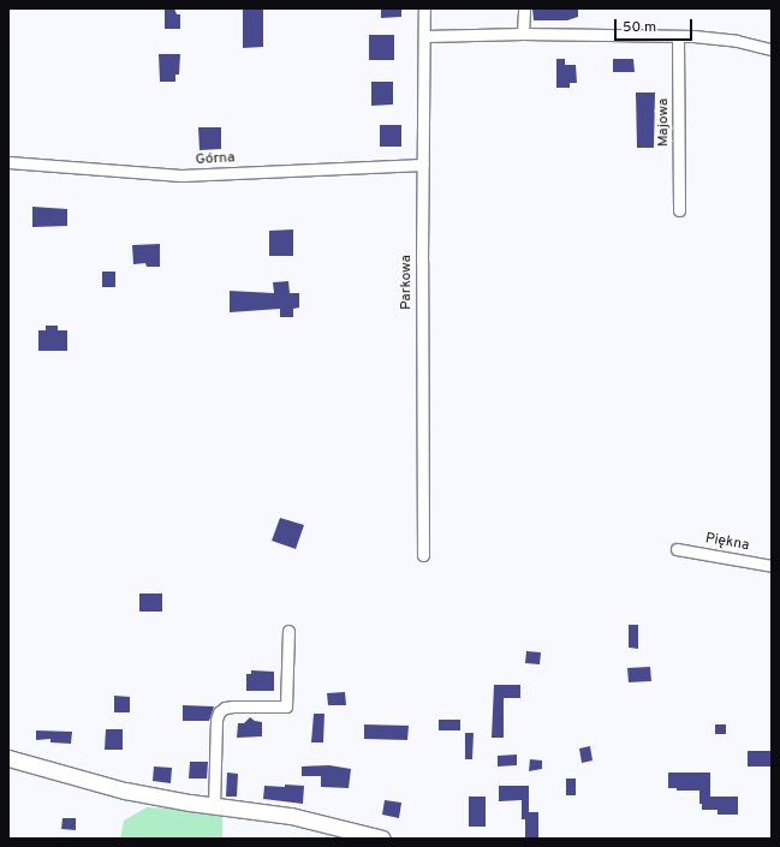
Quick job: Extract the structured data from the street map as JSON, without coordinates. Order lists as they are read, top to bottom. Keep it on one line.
{"streets":{"street":["Majowa","Górna","Parkowa","Piękna"]},"crossings":[["Górna","Parkowa"]],"scale_bar":"50 m"}
